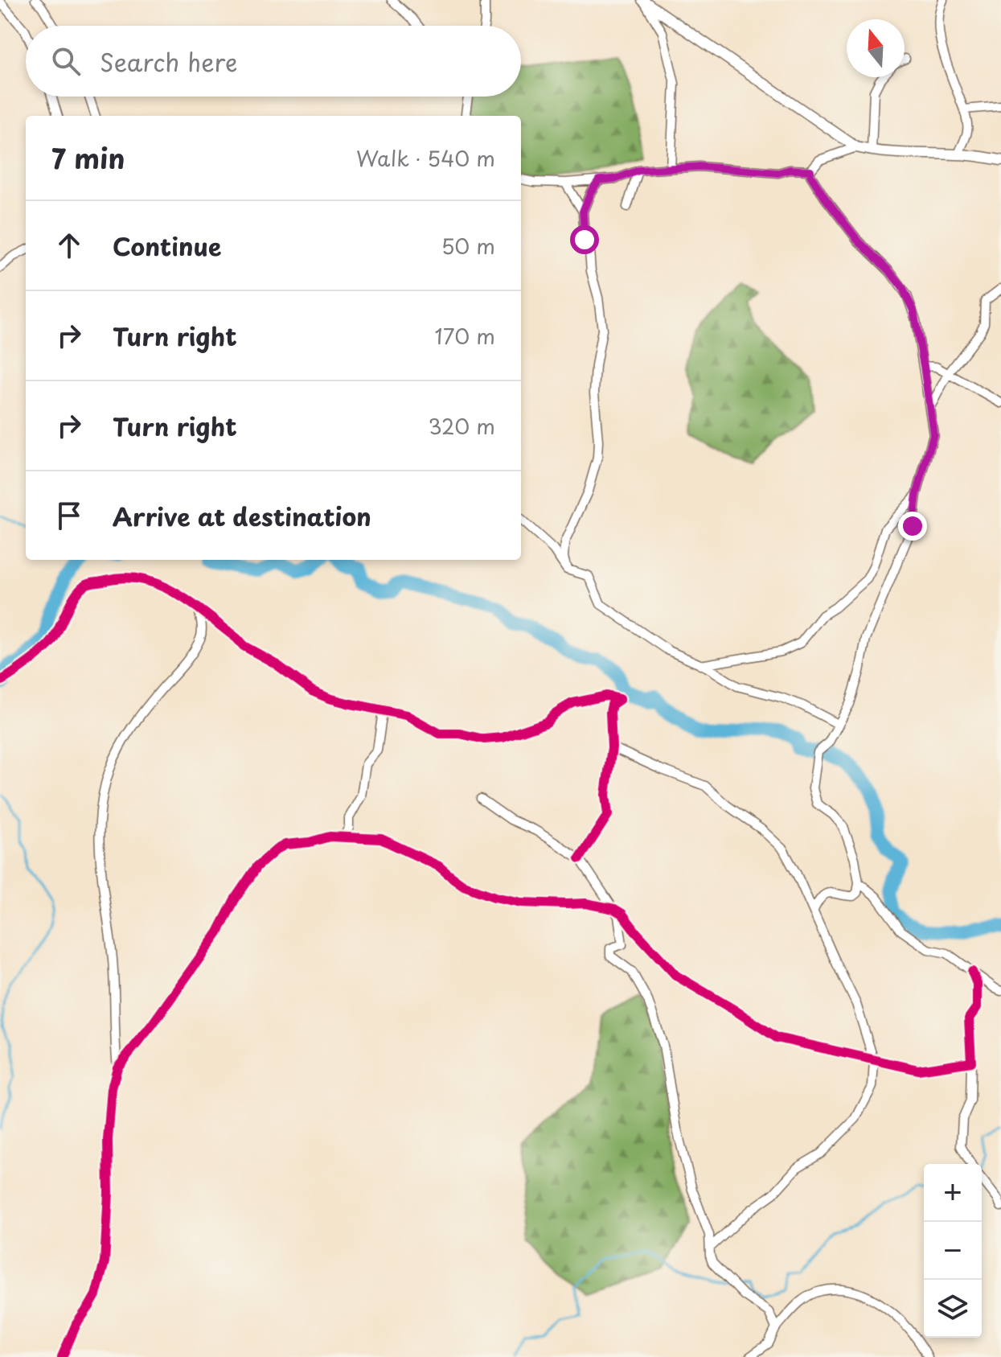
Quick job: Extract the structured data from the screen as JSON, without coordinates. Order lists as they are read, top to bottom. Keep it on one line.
{"north":"top","page":{"search":"Search here","heading":["7 min","Walk · 540 m"],"list":[["Continue","50 m"],["Turn right","170 m"],["Turn right","320 m"],"Arrive at destination"],"map_buttons":["+","−"]}}
